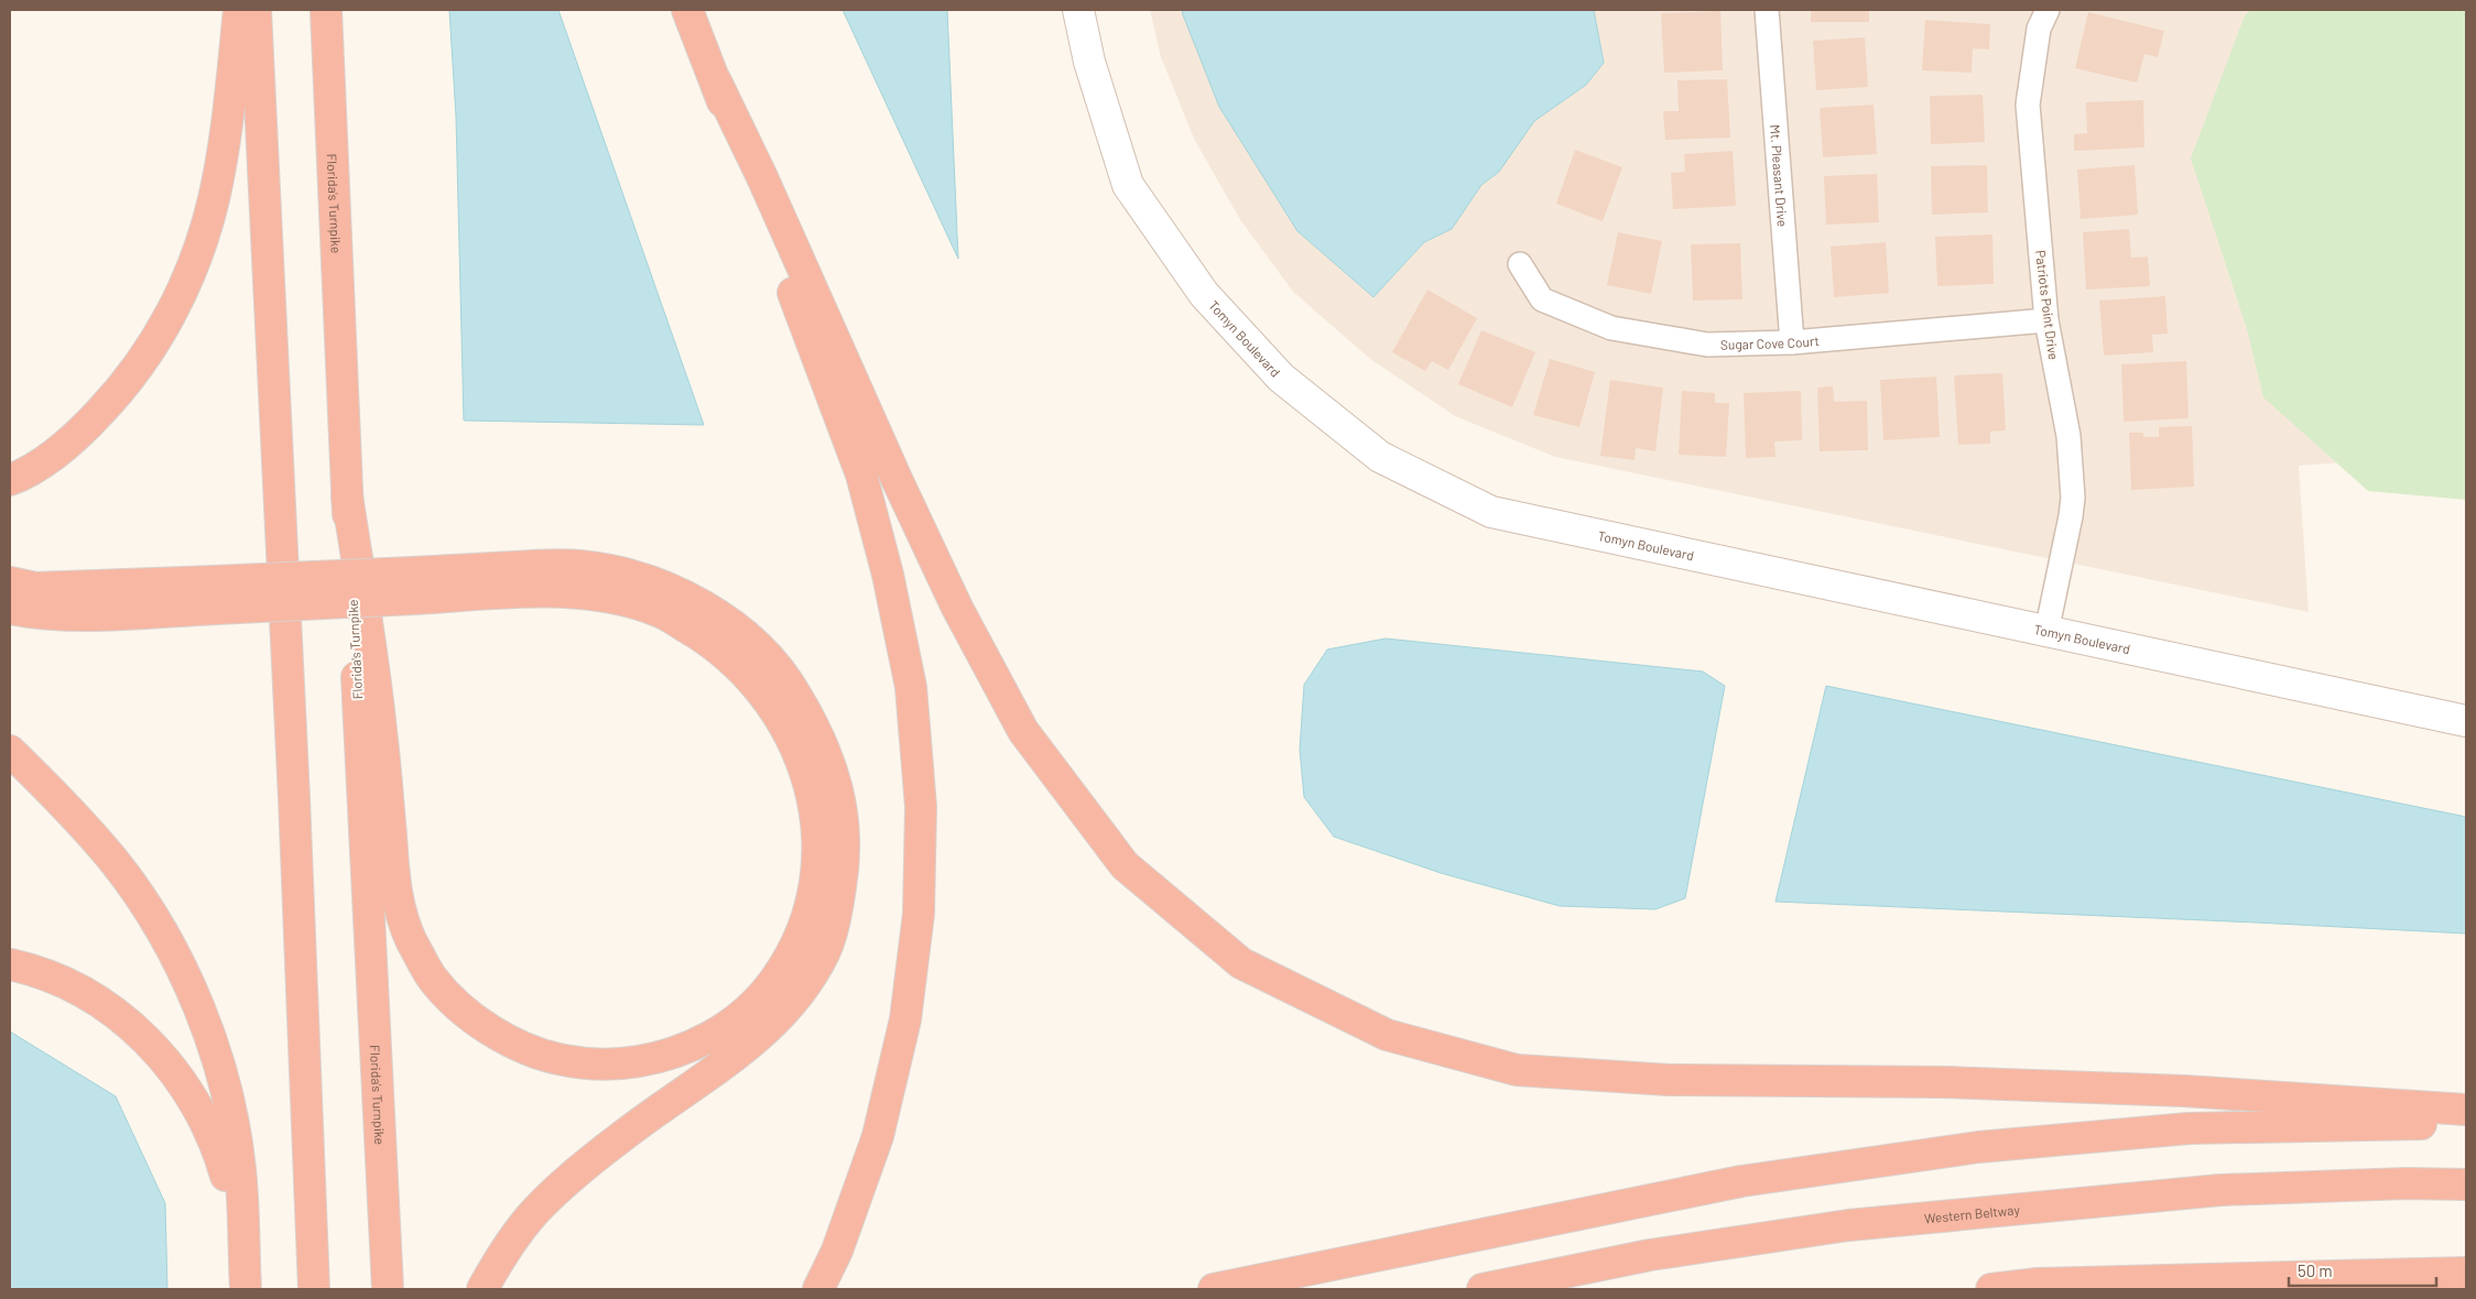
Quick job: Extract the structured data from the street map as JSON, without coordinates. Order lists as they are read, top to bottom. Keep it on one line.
{"streets":{"highway":["Florida's Turnpike","Western Beltway"],"street":["Mt. Pleasant Drive","Patriots Point Drive","Tomyn Boulevard","Sugar Cove Court"]},"crossings":[["Mt. Pleasant Drive","Sugar Cove Court"],["Patriots Point Drive","Tomyn Boulevard"],["Patriots Point Drive","Sugar Cove Court"]],"scale_bar":"50 m"}
